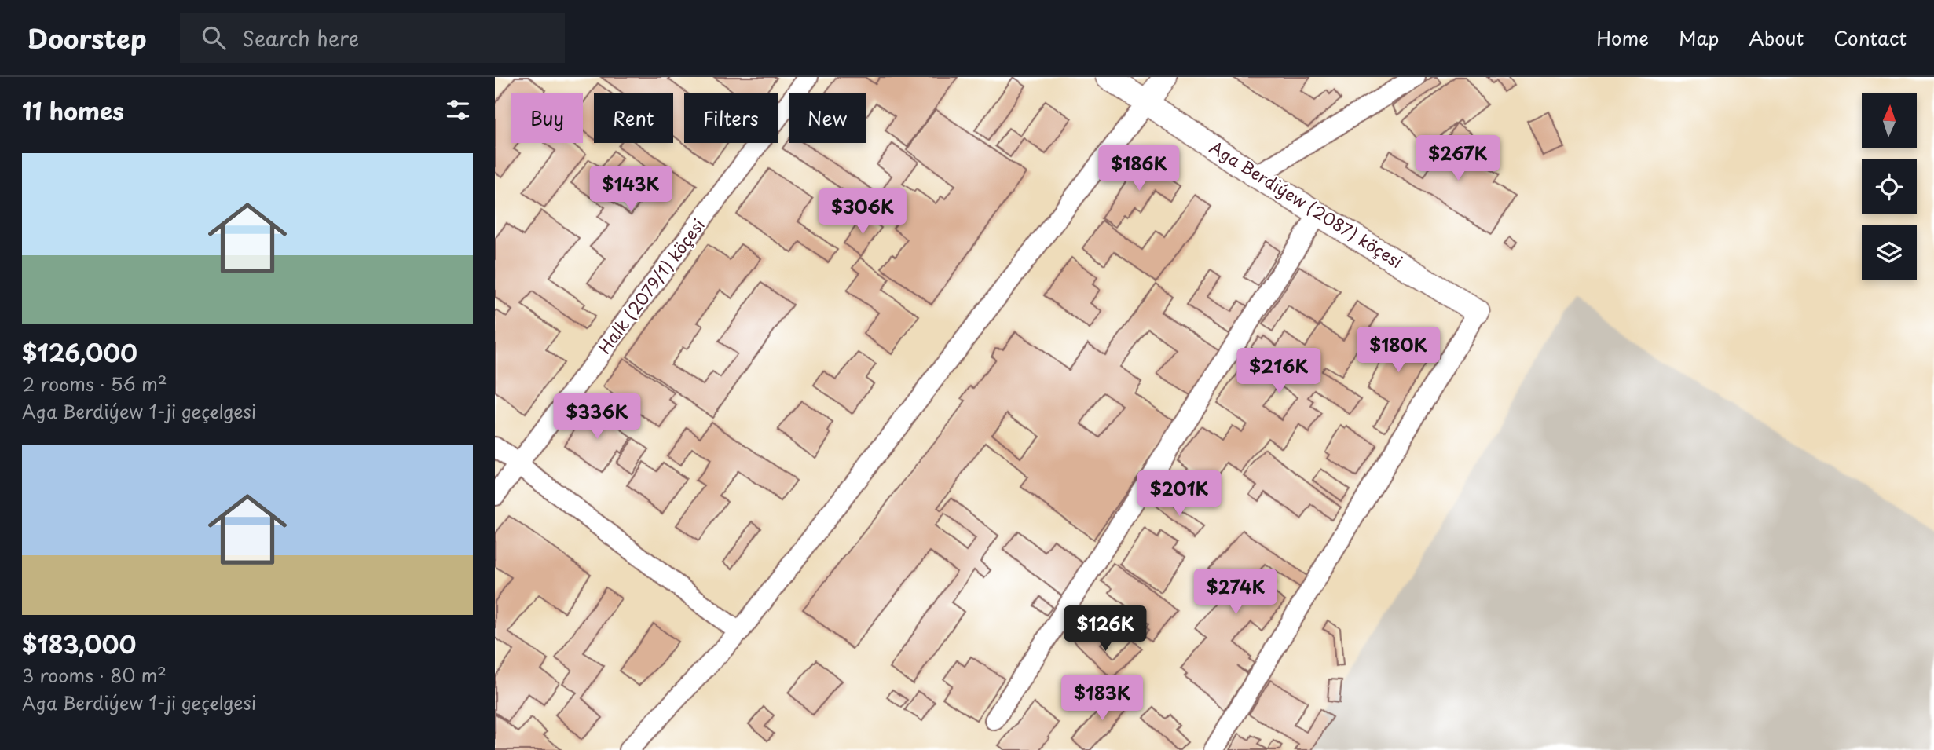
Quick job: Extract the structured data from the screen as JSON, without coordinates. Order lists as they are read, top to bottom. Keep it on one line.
{"streets":{"street":["Aga Berdiýew (2087) köçesi","Halk (2079/1) köçesi"]},"north":"top","page":{"header":"Doorstep","search":"Search here","nav":["Home","Map","About","Contact"],"heading":"11 homes","chip":["Buy","Rent","Filters","New"],"price":["$267K","$186K","$143K","$306K","$180K","$216K","$336K","$201K","$274K","$126K","$183K"],"list":[{"name":"$126,000","note":"2 rooms · 56 m² · Aga Berdiýew 1-ji geçelgesi"},{"name":"$183,000","note":"3 rooms · 80 m² · Aga Berdiýew 1-ji geçelgesi"}]}}
